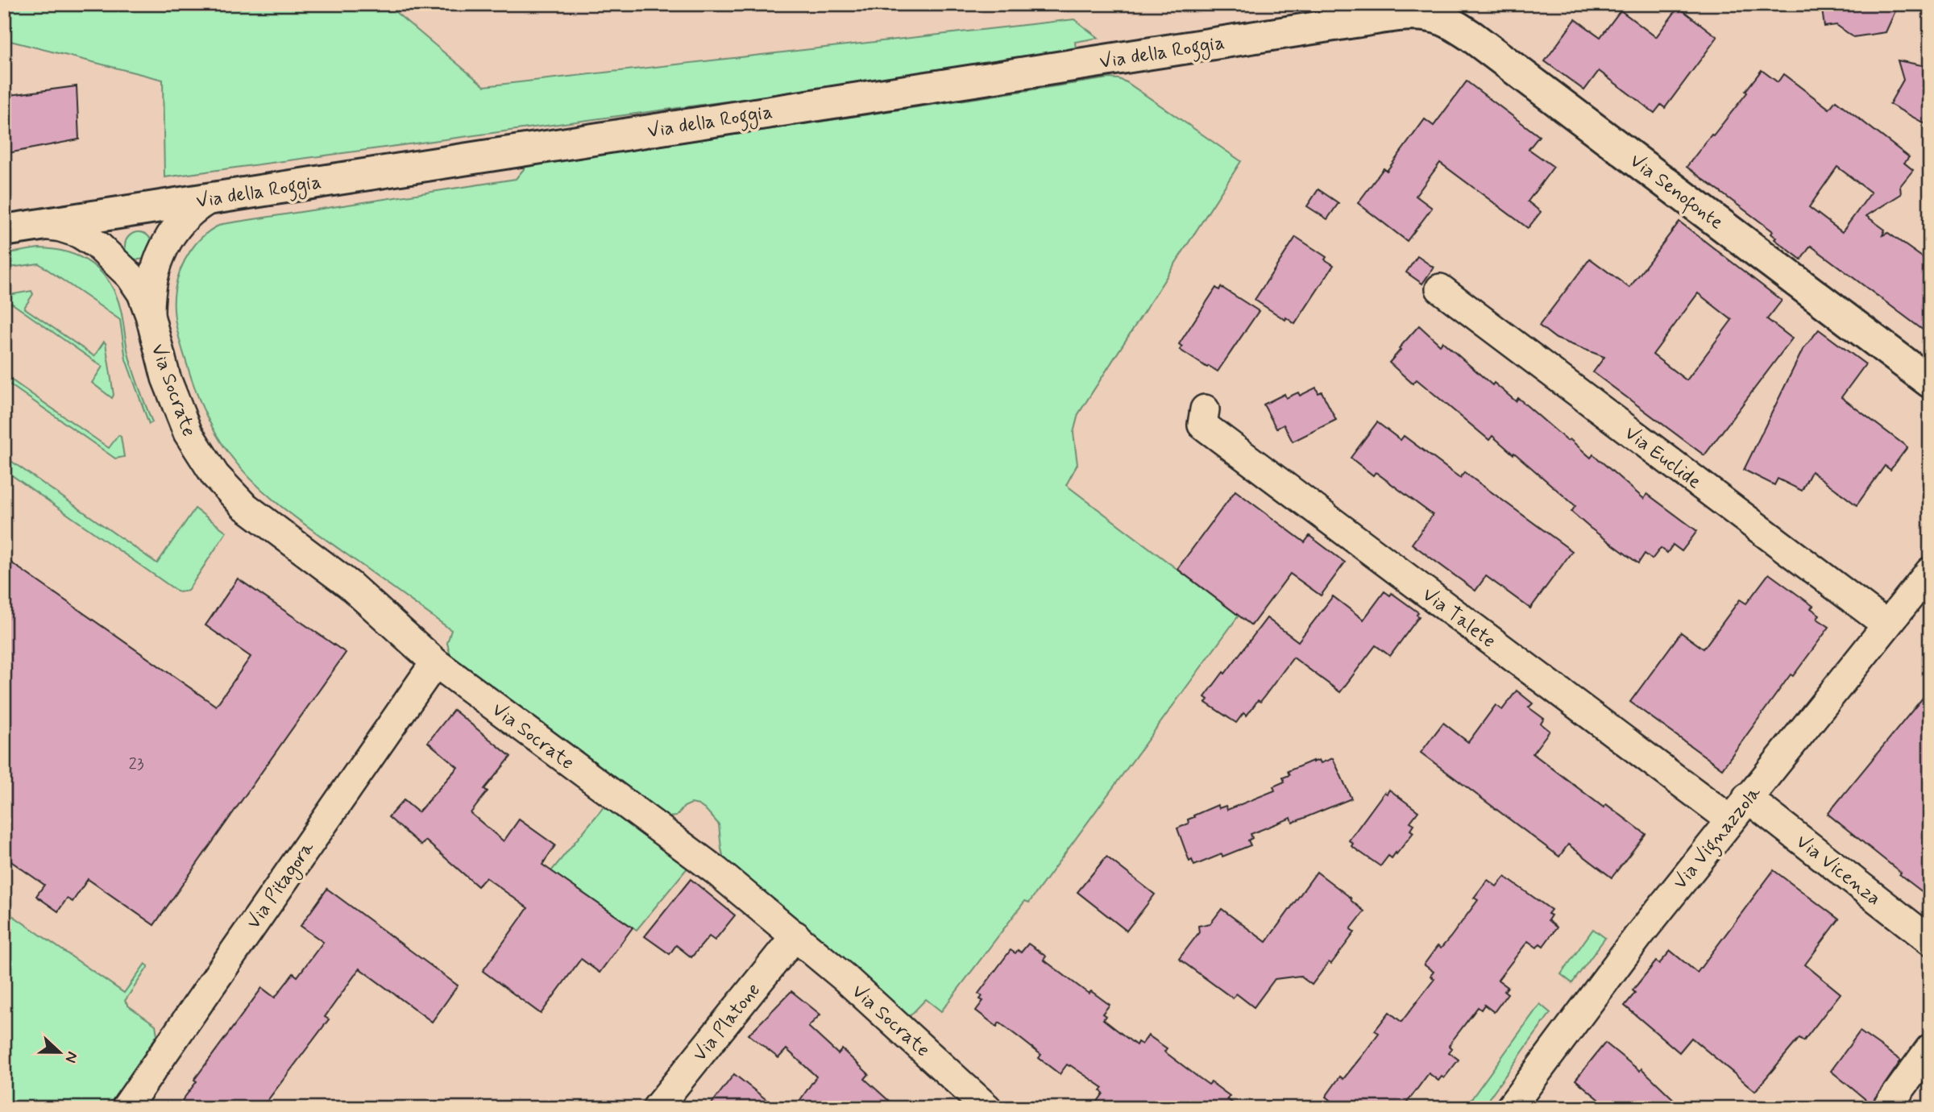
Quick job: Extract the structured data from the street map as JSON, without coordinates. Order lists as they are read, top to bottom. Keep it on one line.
{"streets":{"street":["Via della Roggia","Via Senofonte","Via Socrate","Via Euclide","Via Talete","Via Vignazzola","Via Vicenza","Via Pitagora","Via Platone"]},"crossings":[["Via della Roggia","Via Senofonte"],["Via della Roggia","Via Socrate"],["Via Socrate","Via Pitagora"],["Via Socrate","Via Platone"],["Via Euclide","Via Vignazzola"],["Via Talete","Via Vignazzola"],["Via Vignazzola","Via Vicenza"]],"house_numbers":["23"],"north":"right"}
